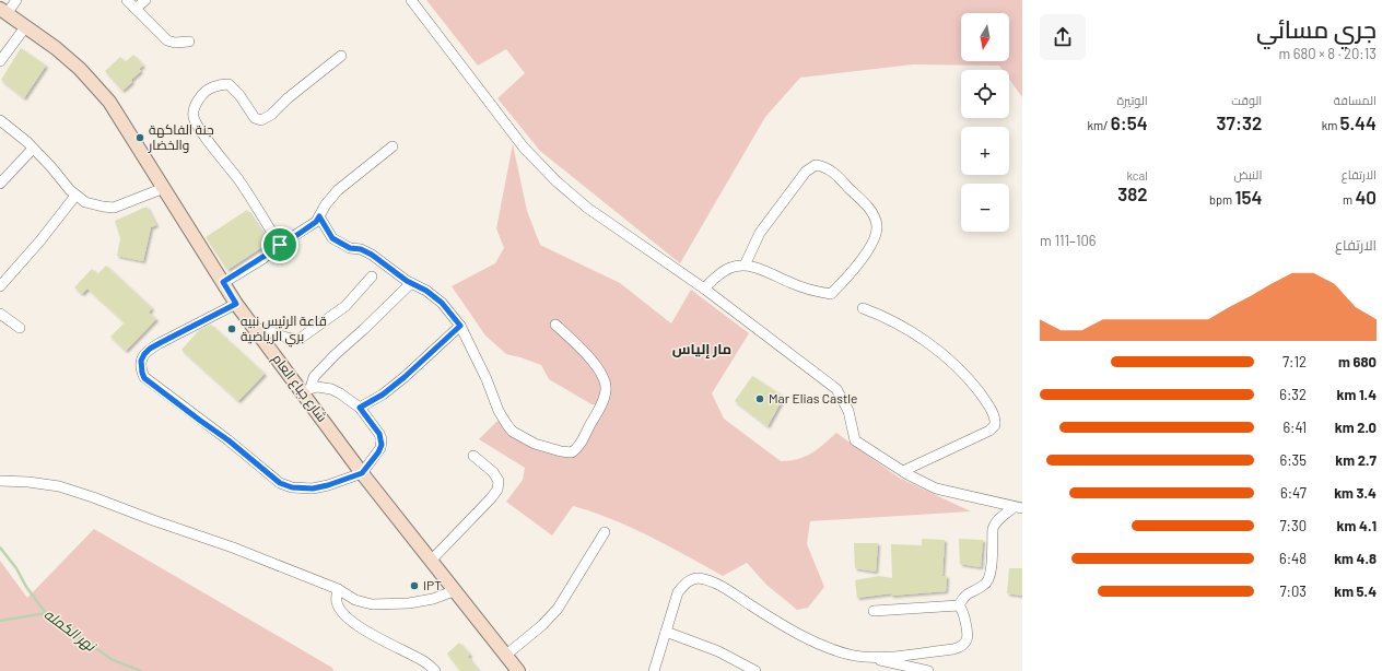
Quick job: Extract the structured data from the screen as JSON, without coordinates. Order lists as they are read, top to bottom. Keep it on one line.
{"streets":{"main road":["شارع جباع العام"]},"districts":["مار إلياس"],"water":["نهر الكمله"],"places":["جنة الفاكهة والخضار","قاعة الرئيس نبيه بري الرياضية","Mar Elias Castle","IPT"],"north":"bottom","page":{"heading":["جري مسائي","20:13 · 8 × 680 m"],"map_buttons":["+","−"],"stats":[["المسافة","5.44 km"],["الوقت","37:32"],["الوتيرة","6:54 /km"],["الارتفاع","40 m"],["النبض","154 bpm"],["kcal","382"]],"chart":["الارتفاع","106–111 m"],"list":[{"name":"680 m","note":"7:12"},{"name":"1.4 km","note":"6:32"},{"name":"2.0 km","note":"6:41"},{"name":"2.7 km","note":"6:35"},{"name":"3.4 km","note":"6:47"},{"name":"4.1 km","note":"7:30"},{"name":"4.8 km","note":"6:48"},{"name":"5.4 km","note":"7:03"}]}}
